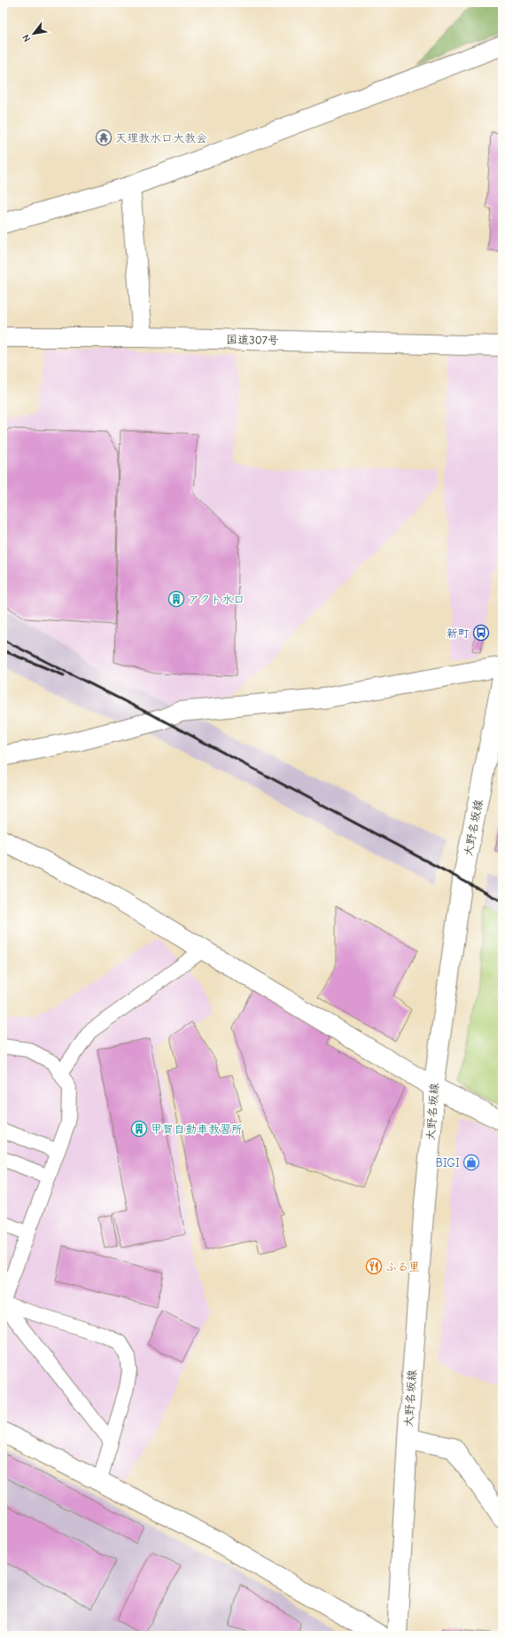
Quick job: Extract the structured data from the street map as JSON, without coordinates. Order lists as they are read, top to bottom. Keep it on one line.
{"streets":{"main road":["国道307号","大野名坂線"]},"places":{"temple":["天理教水口大教会"],"building":["アクト水口","甲賀自動車教習所"],"bus stop":["新町"],"shop":["BIGI"],"restaurant":["ふる里"]},"north":"bottom left"}
